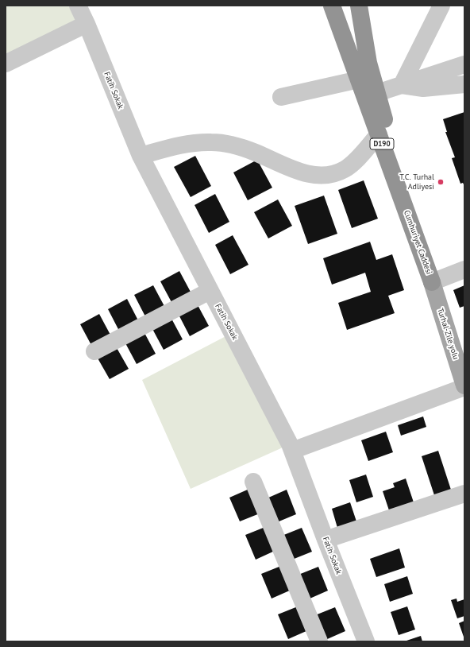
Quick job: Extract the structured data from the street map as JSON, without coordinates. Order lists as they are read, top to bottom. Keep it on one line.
{"streets":{"highway":["D190","Cumhuriyet Caddesi"],"main road":["Turhal-Zile yolu"],"street":["Fatih Sokak"]},"crossings":[["Cumhuriyet Caddesi","Turhal-Zile yolu"]],"places":["T.C. Turhal Adliyesi"]}
